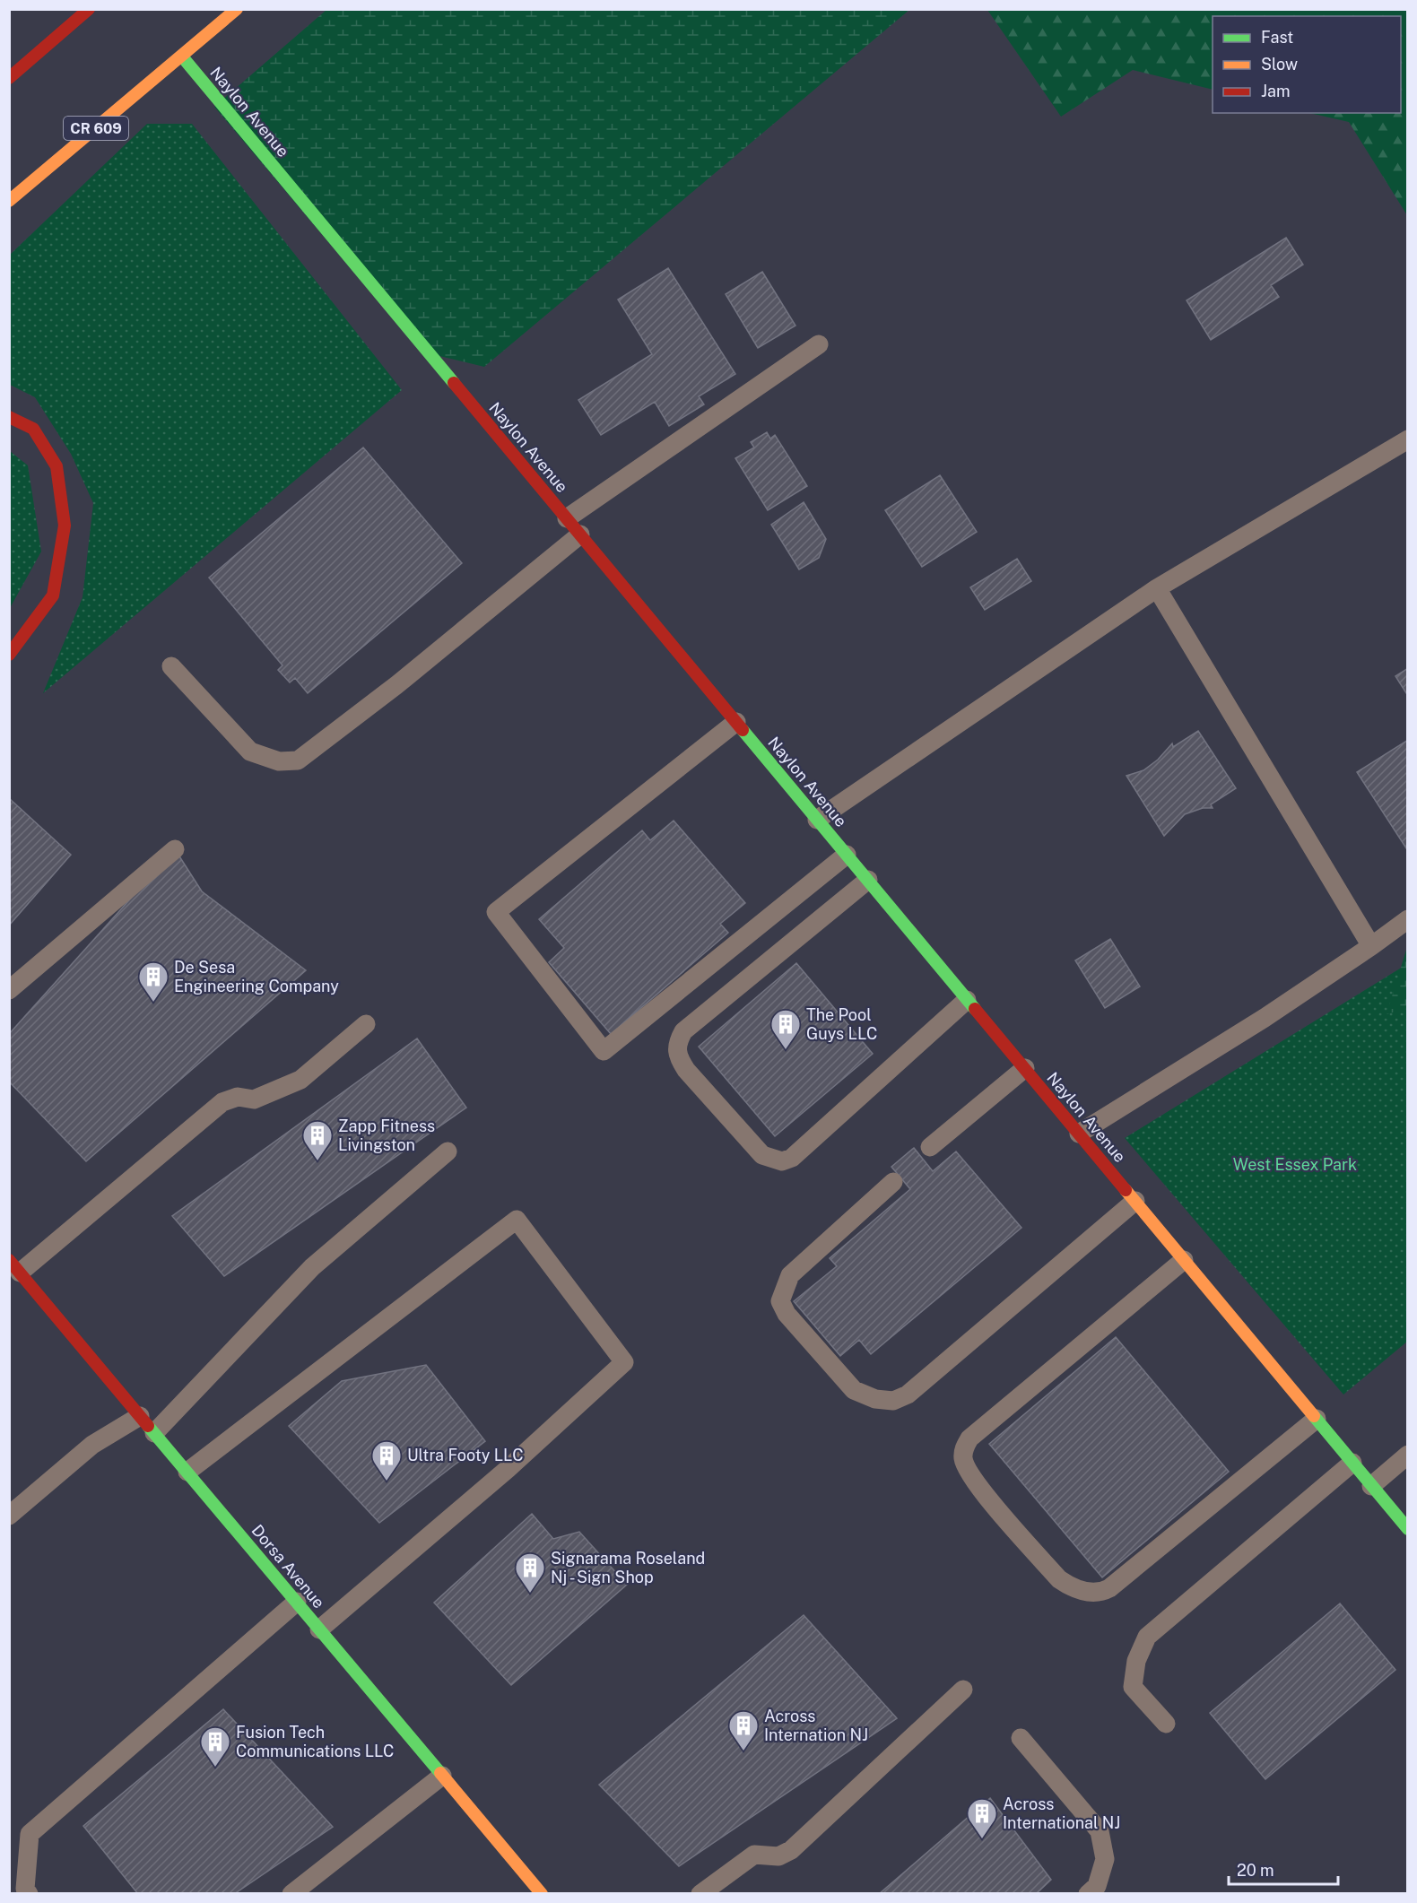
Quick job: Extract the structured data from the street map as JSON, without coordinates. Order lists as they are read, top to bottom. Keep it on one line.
{"streets":{"street":["Naylon Avenue","CR 609","Dorsa Avenue"]},"crossings":[["Naylon Avenue","CR 609"]],"parks":["West Essex Park"],"places":{"building":["De Sesa Engineering Company","The Pool Guys LLC","Zapp Fitness Livingston","Ultra Footy LLC","Signarama Roseland Nj - Sign Shop","Across Internation NJ","Fusion Tech Communications LLC","Across International NJ"]},"legend":["Fast","Slow","Jam"],"scale_bar":"20 m"}
